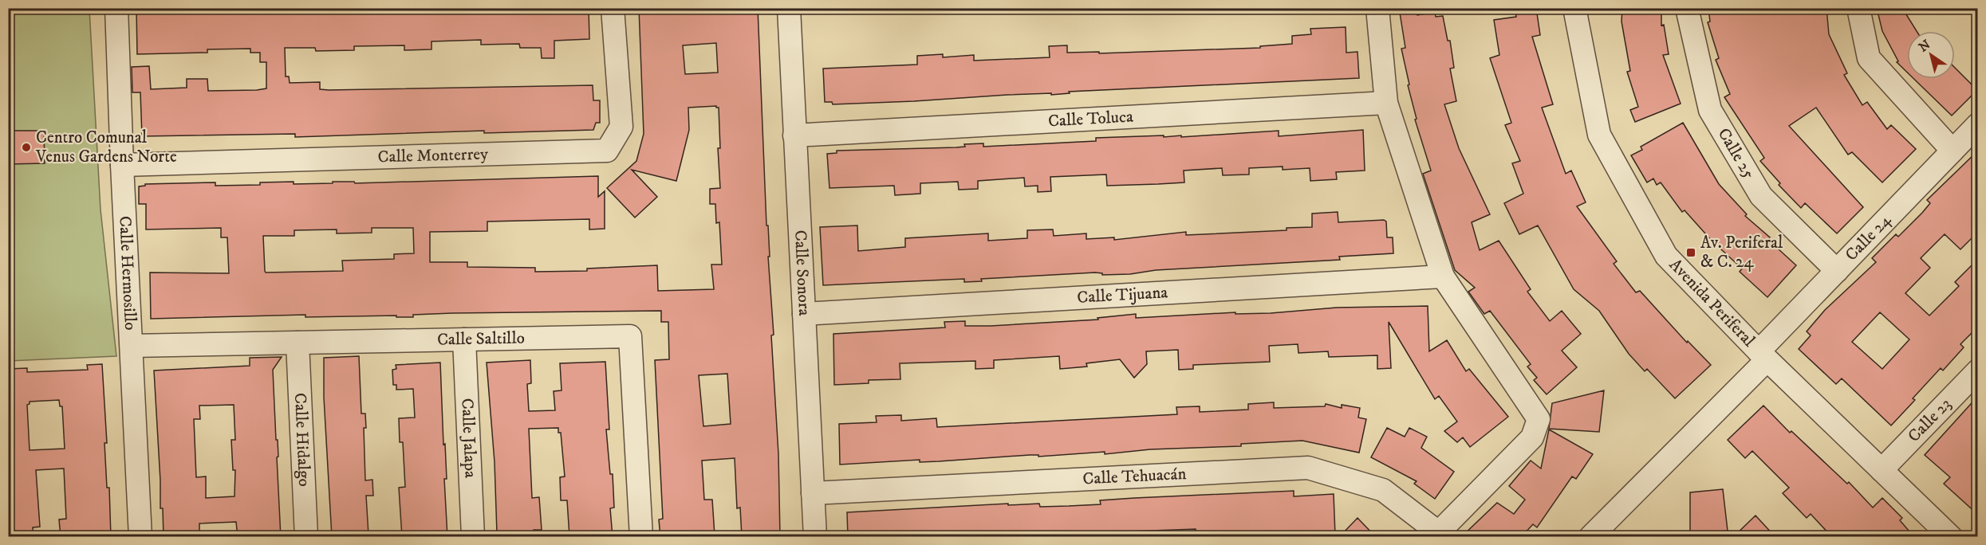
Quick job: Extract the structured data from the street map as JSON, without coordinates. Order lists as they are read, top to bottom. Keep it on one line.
{"streets":{"street":["Calle Toluca","Calle 25","Calle Monterrey","Calle 24","Calle Hermosillo","Calle Sonora","Calle Tijuana","Avenida Periferal","Calle Saltillo","Calle 23","Calle Jalapa","Calle Hidalgo","Calle Tehuacán"]},"crossings":[["Calle Toluca","Calle Sonora"],["Calle 25","Calle 24"],["Calle Monterrey","Calle Hermosillo"],["Calle 24","Avenida Periferal"],["Calle Hermosillo","Calle Saltillo"],["Calle Sonora","Calle Tijuana"],["Calle Sonora","Calle Tehuacán"],["Avenida Periferal","Calle 23"],["Calle Saltillo","Calle Jalapa"],["Calle Saltillo","Calle Hidalgo"]],"places":{"other":["Centro Comunal Venus Gardens Norte"],"transit":["Av. Periferal & C. 24"]},"north":"top left"}
